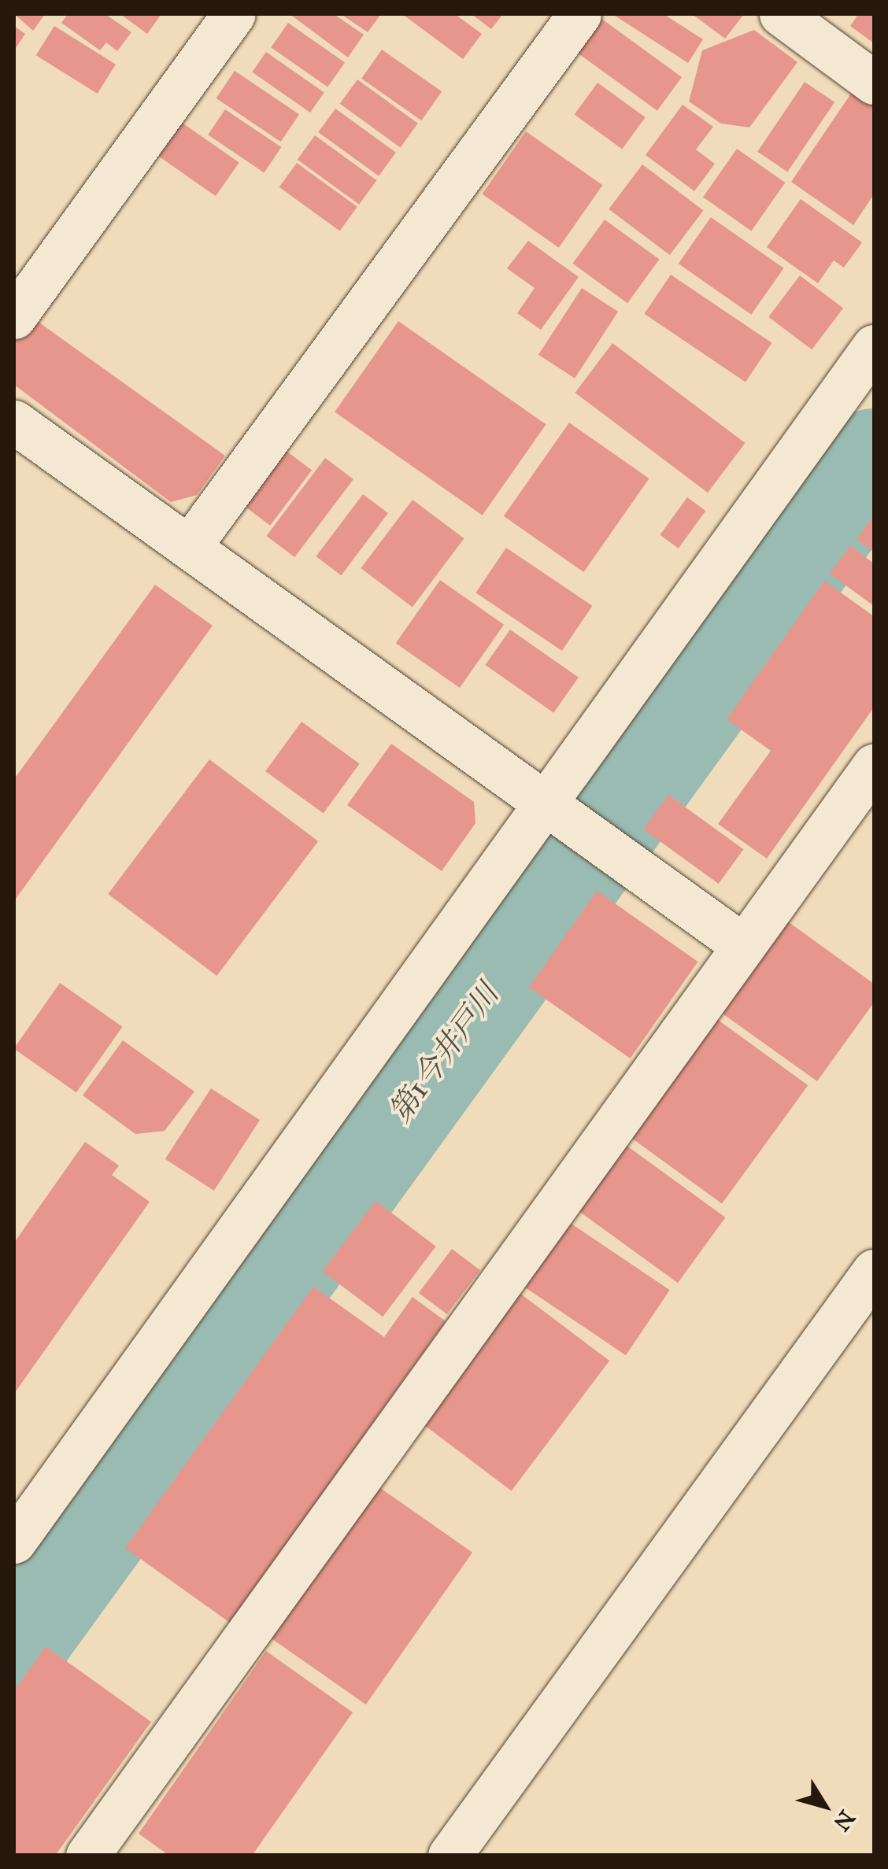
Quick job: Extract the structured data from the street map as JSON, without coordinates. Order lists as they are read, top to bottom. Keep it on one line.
{"water":["第1今井戸川"],"north":"bottom right"}
